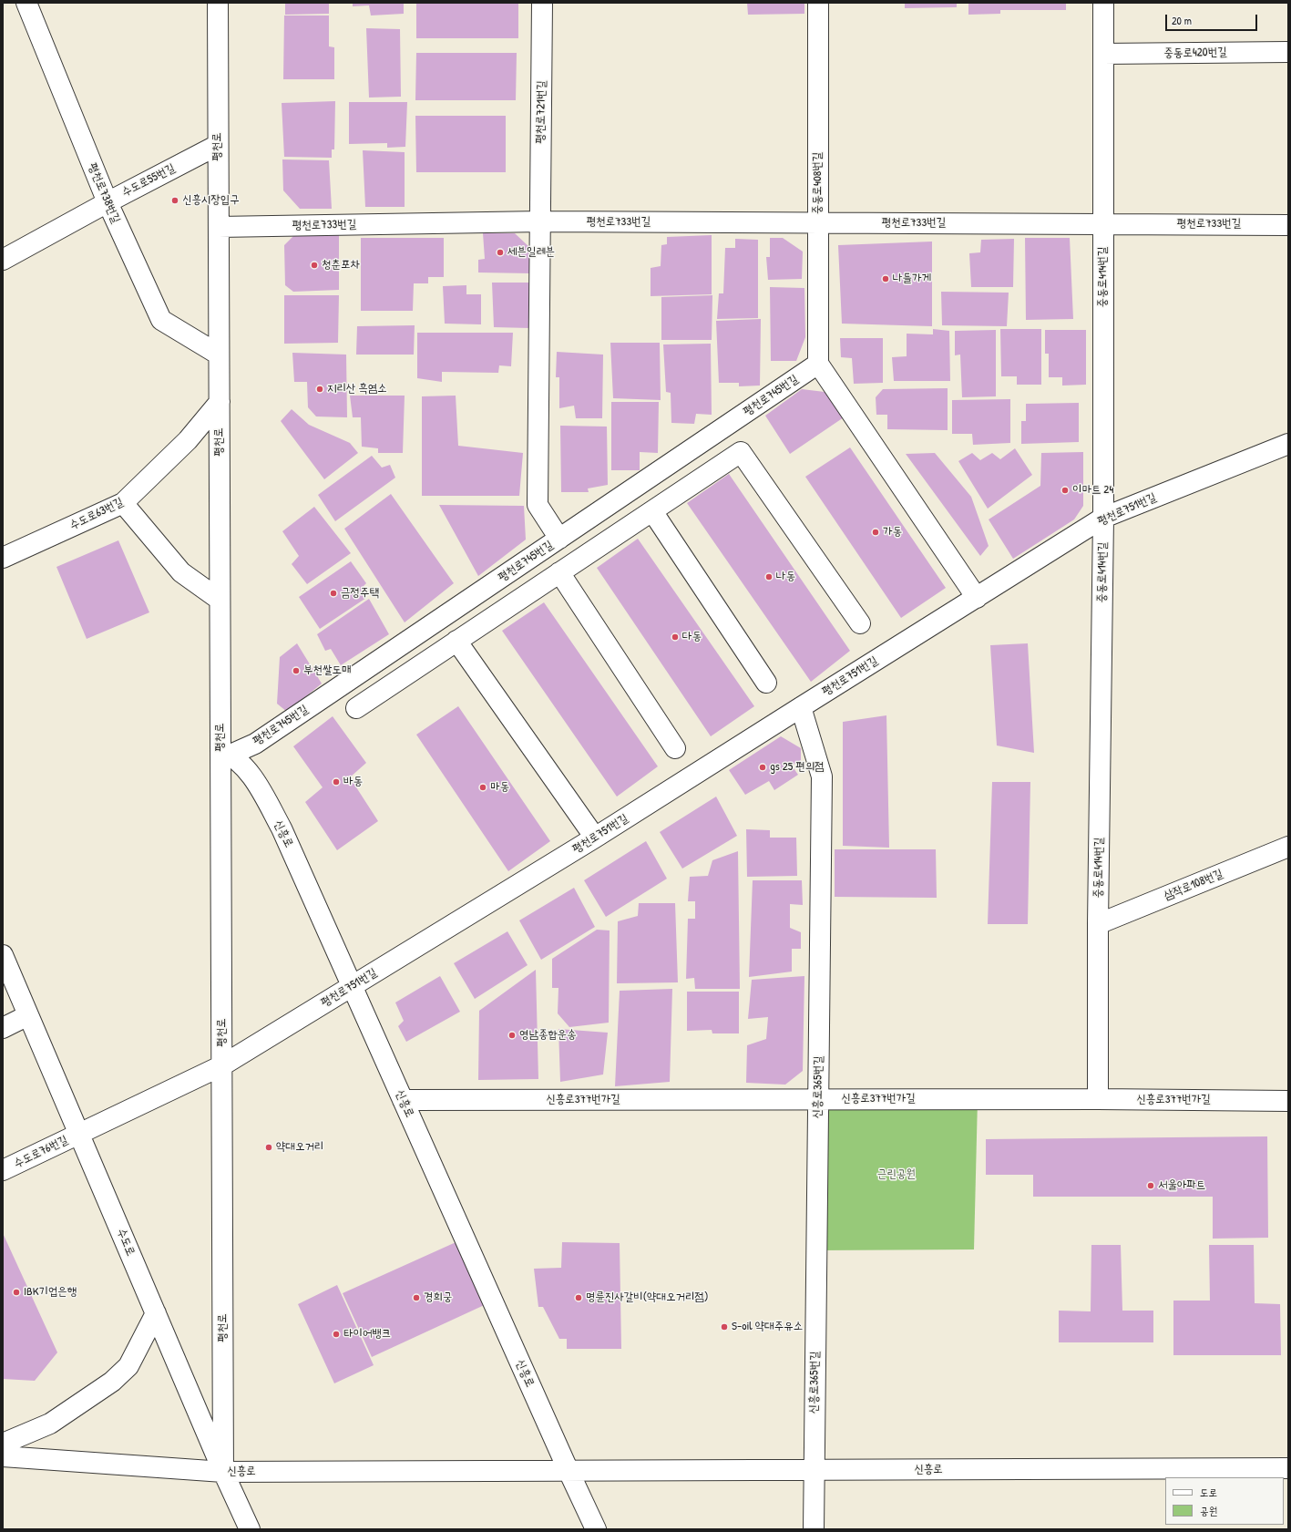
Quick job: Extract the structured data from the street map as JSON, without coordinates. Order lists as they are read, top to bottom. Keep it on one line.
{"streets":{"street":["중동로420번길","평천로721번길","평천로","수도로55번길","중동로408번길","평천로738번길","평천로733번길","중동로414번길","평천로745번길","평천로751번길","수도로63번길","신흥로","삼작로108번길","신흥로365번길","신흥로377번가길","수도로76번길","수도로"]},"crossings":[["중동로420번길","중동로414번길"],["평천로721번길","평천로733번길"],["평천로","수도로55번길"],["평천로","평천로738번길"],["평천로","평천로733번길"],["평천로","평천로745번길"],["평천로","평천로751번길"],["평천로","수도로63번길"],["평천로","신흥로"],["평천로","수도로"],["수도로55번길","평천로738번길"],["중동로408번길","평천로733번길"],["중동로408번길","평천로745번길"],["평천로733번길","중동로414번길"],["중동로414번길","평천로751번길"],["중동로414번길","삼작로108번길"],["중동로414번길","신흥로377번가길"],["평천로745번길","신흥로"],["평천로751번길","신흥로"],["평천로751번길","신흥로365번길"],["평천로751번길","수도로76번길"],["평천로751번길","수도로"],["신흥로","신흥로365번길"],["신흥로","신흥로377번가길"],["신흥로","수도로"],["신흥로365번길","신흥로377번가길"],["수도로76번길","수도로"]],"parks":["근린공원"],"places":["신흥시장입구","세븐일레븐","청춘포차","나들가게","지리산 흑염소","이마트 24","가동","나동","금정주택","다동","부천쌀도매","gs 25 편의점","바동","마동","영남종합운송","약대오거리","서울아파트","IBK기업은행","경희궁","명륜진사갈비(약대오거리점)","S-oil 약대주유소","타이어뱅크"],"legend":["도로","공원"],"scale_bar":"20 m"}
